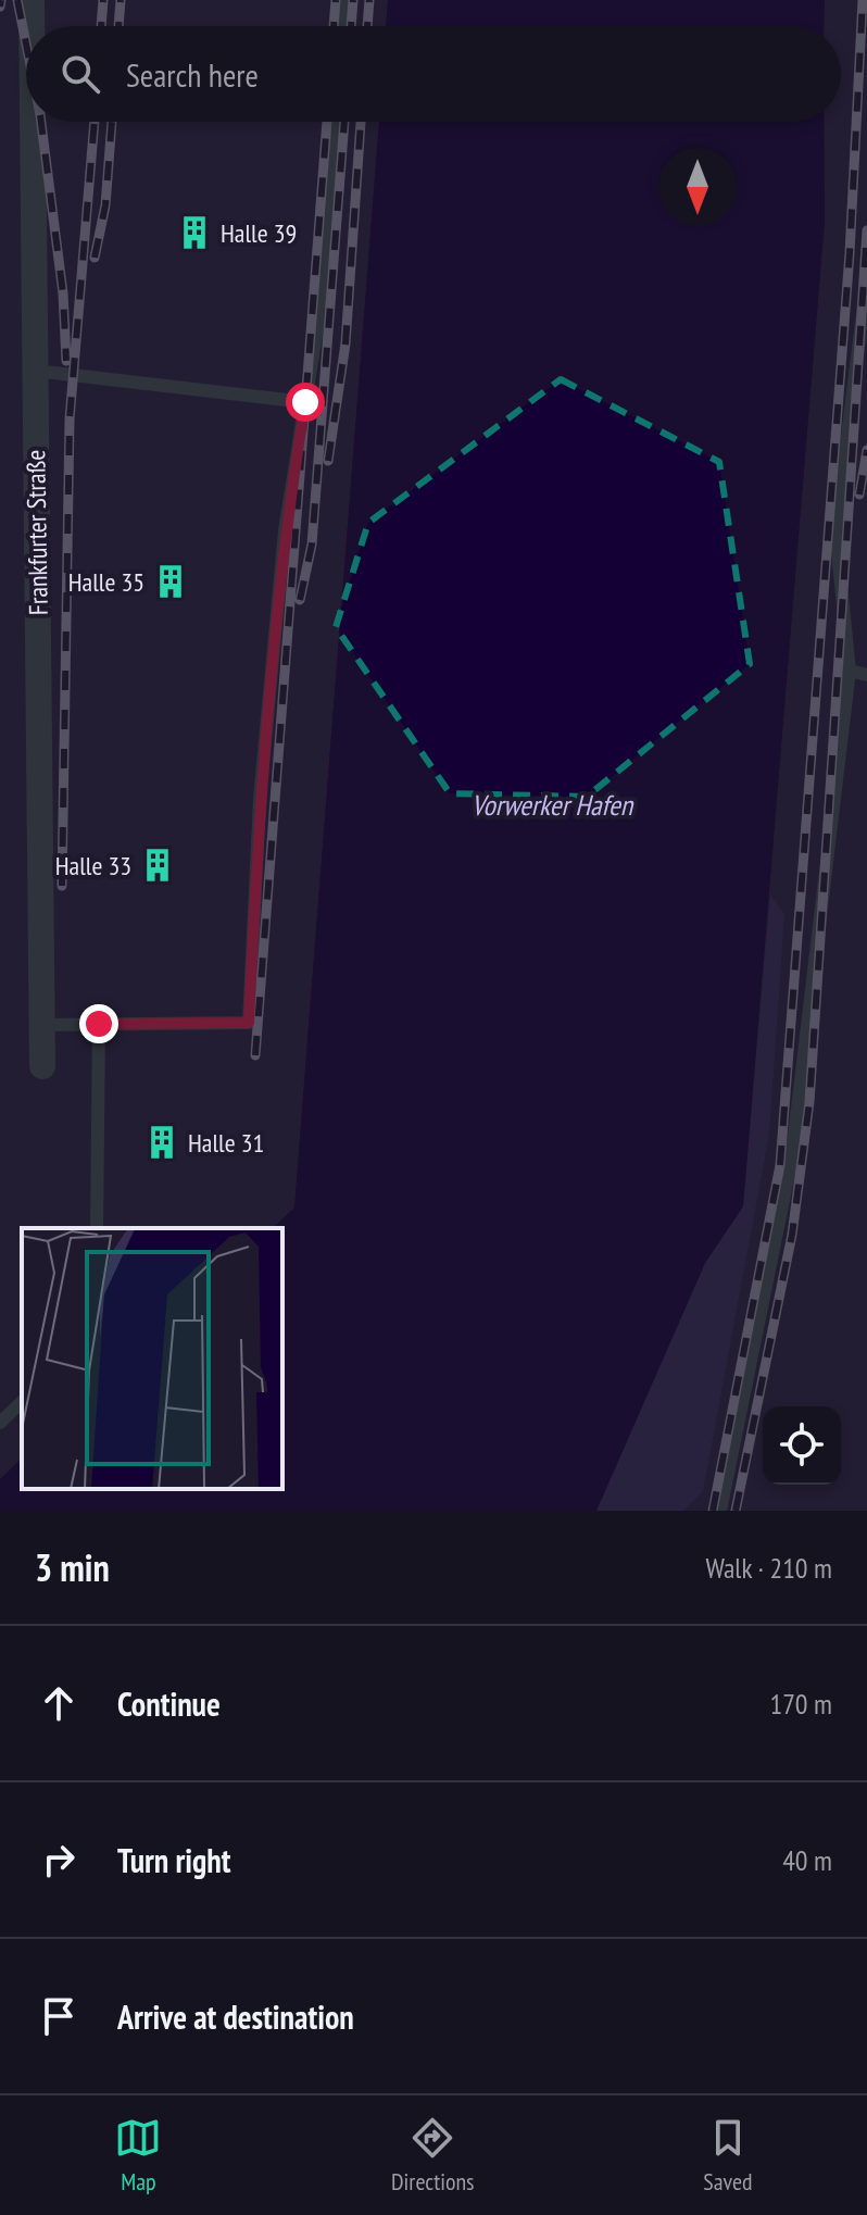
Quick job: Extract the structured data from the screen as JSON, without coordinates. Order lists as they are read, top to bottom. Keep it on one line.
{"streets":{"street":["Frankfurter Straße"]},"water":["Vorwerker Hafen"],"places":{"building":["Halle 39","Halle 35","Halle 33","Halle 31"]},"north":"bottom","page":{"search":"Search here","heading":["3 min","Walk · 210 m"],"list":[["Continue","170 m"],["Turn right","40 m"],"Arrive at destination"],"nav":["Map","Directions","Saved"]}}
